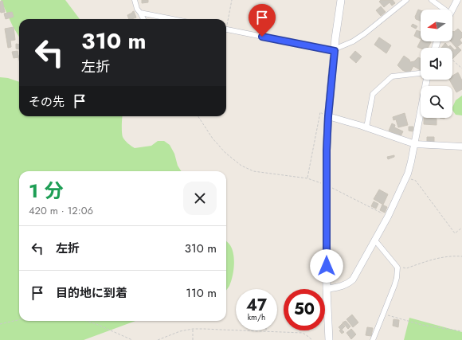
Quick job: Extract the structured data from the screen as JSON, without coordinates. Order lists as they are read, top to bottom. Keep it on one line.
{"north":"left","page":{"turn":["310 m","左折"],"then":"その先","heading":["1 分","420 m · 12:06"],"list":[{"name":"左折","value":"310 m"},{"name":"目的地に到着","value":"110 m"}],"speed":"47 km/h","limit":"50"}}
